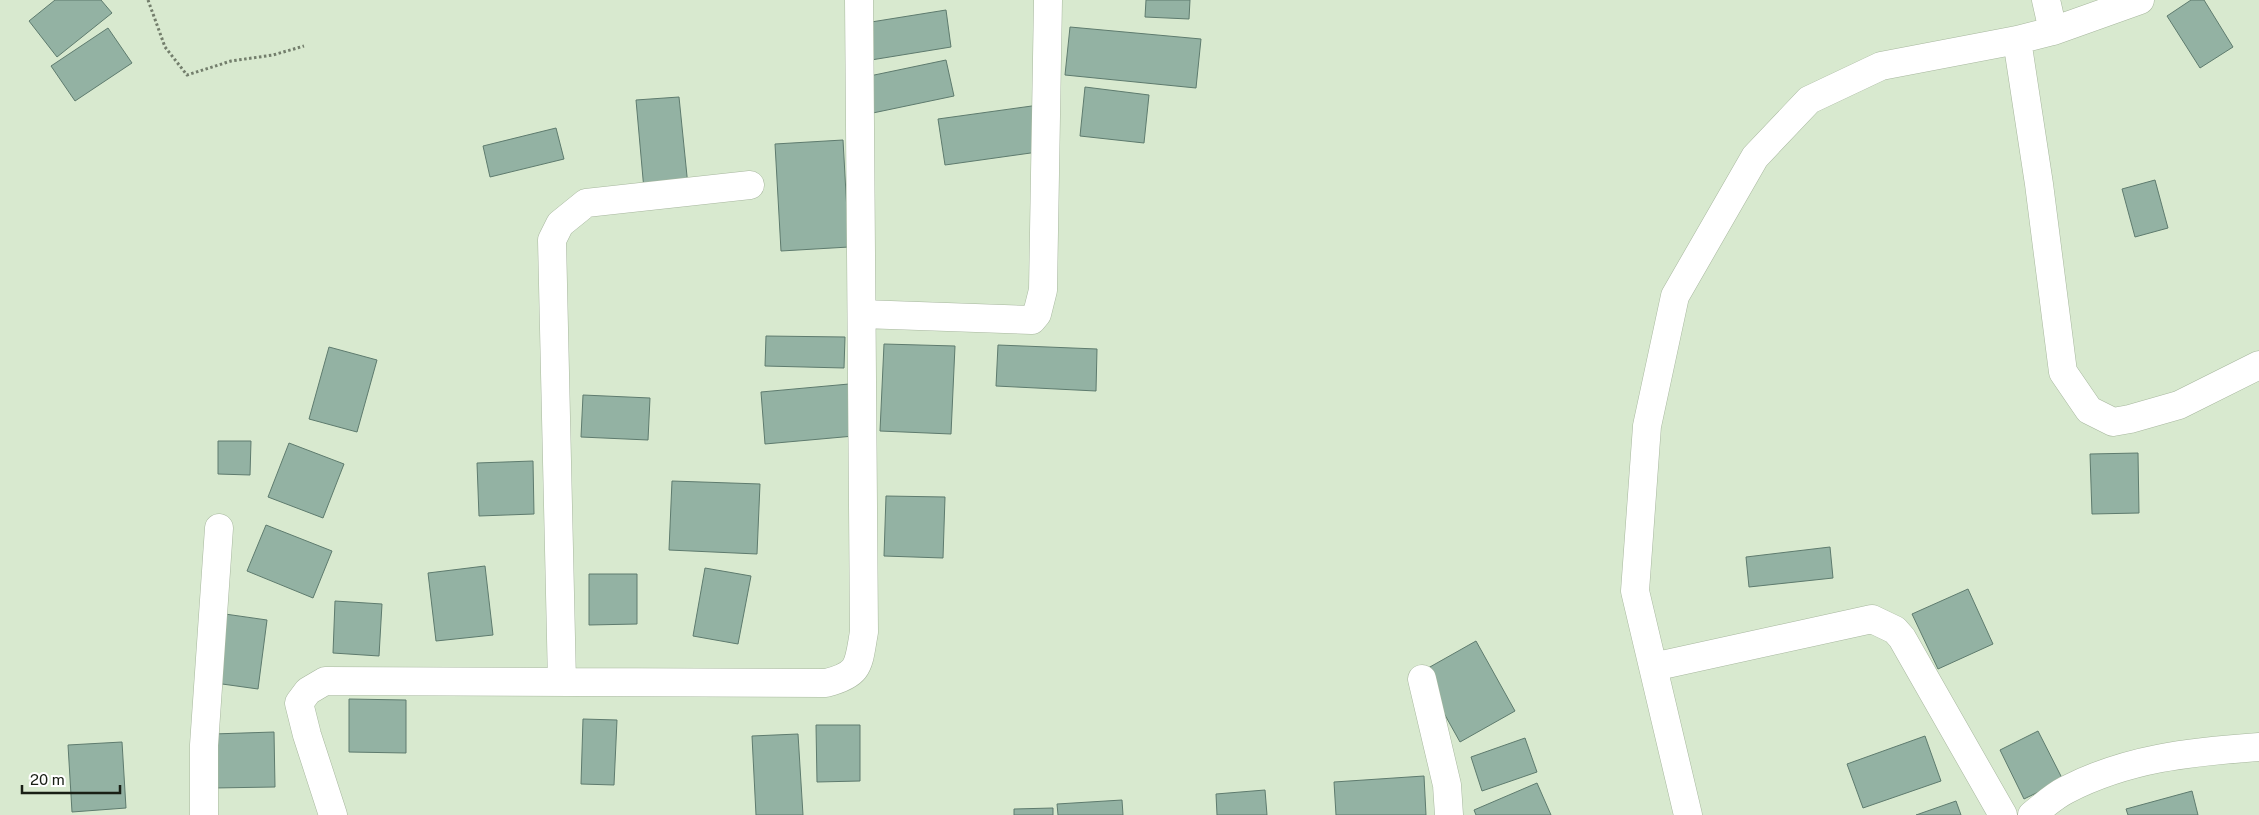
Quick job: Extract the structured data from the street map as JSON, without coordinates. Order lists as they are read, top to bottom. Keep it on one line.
{"scale_bar":"20 m"}
